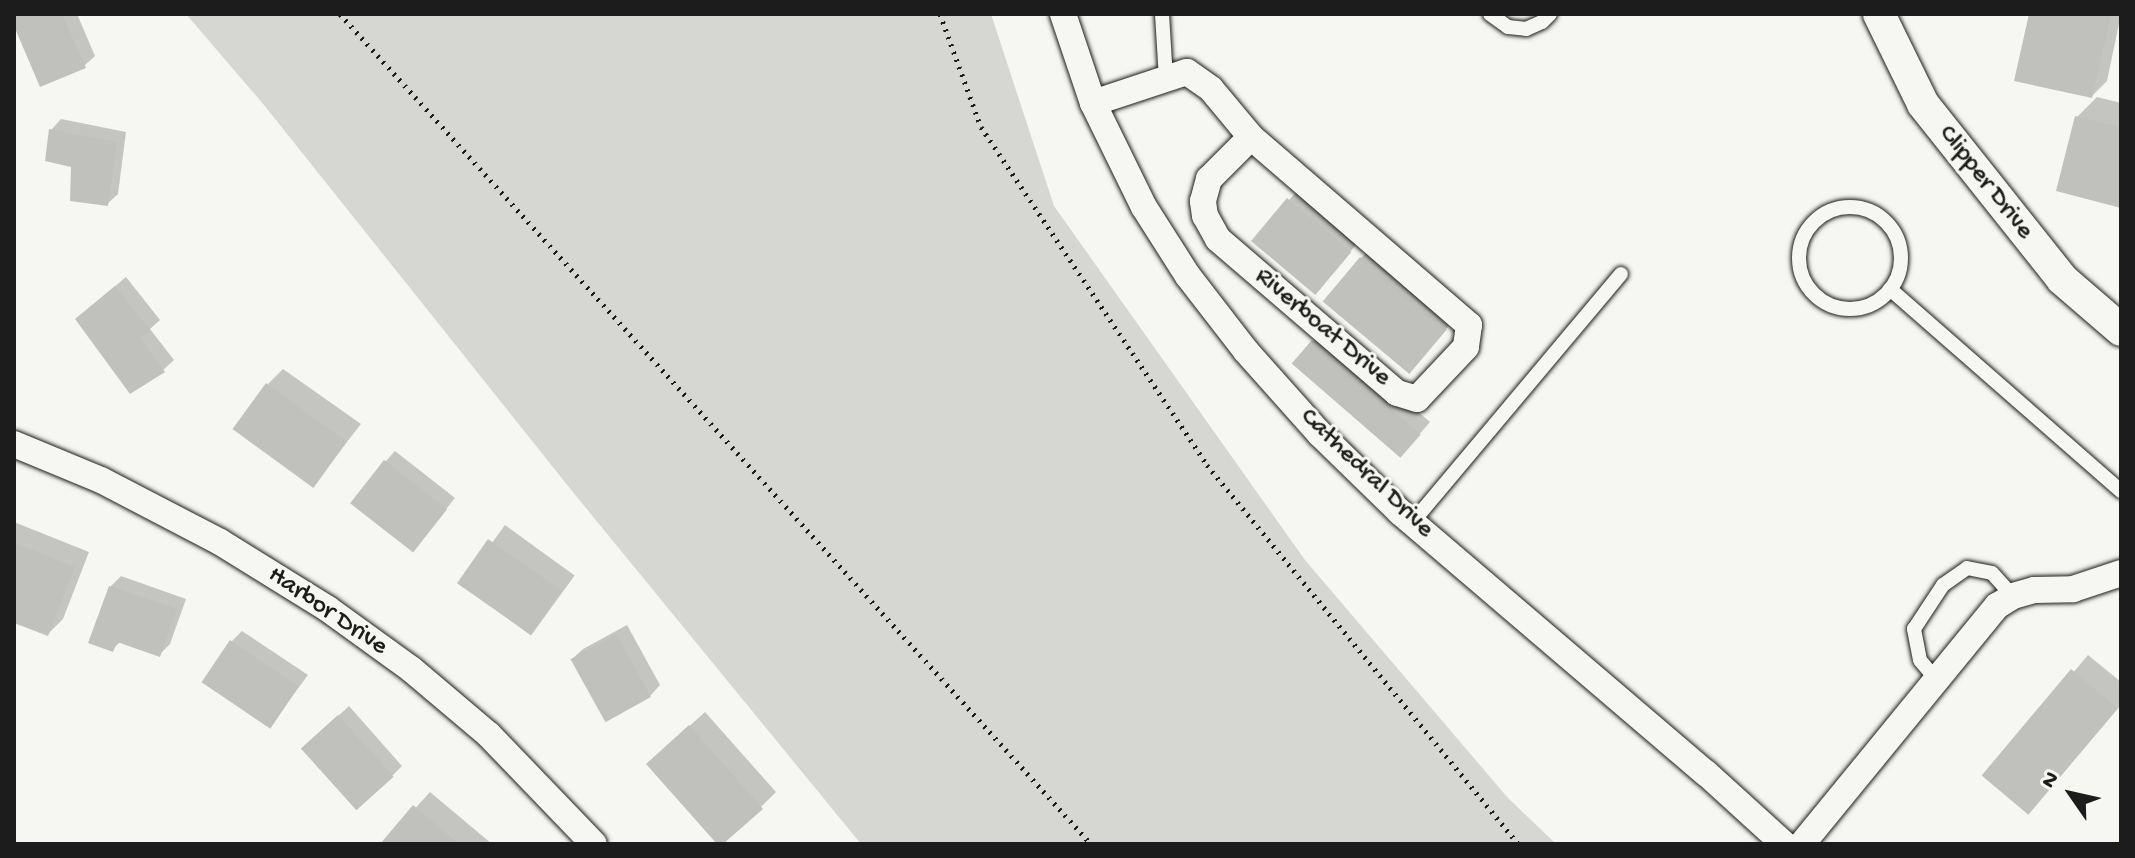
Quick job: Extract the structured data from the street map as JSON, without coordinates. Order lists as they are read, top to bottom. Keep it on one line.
{"streets":{"street":["Clipper Drive","Riverboat Drive","Cathedral Drive","Harbor Drive"]},"crossings":[["Riverboat Drive","Cathedral Drive"]],"north":"top left"}
